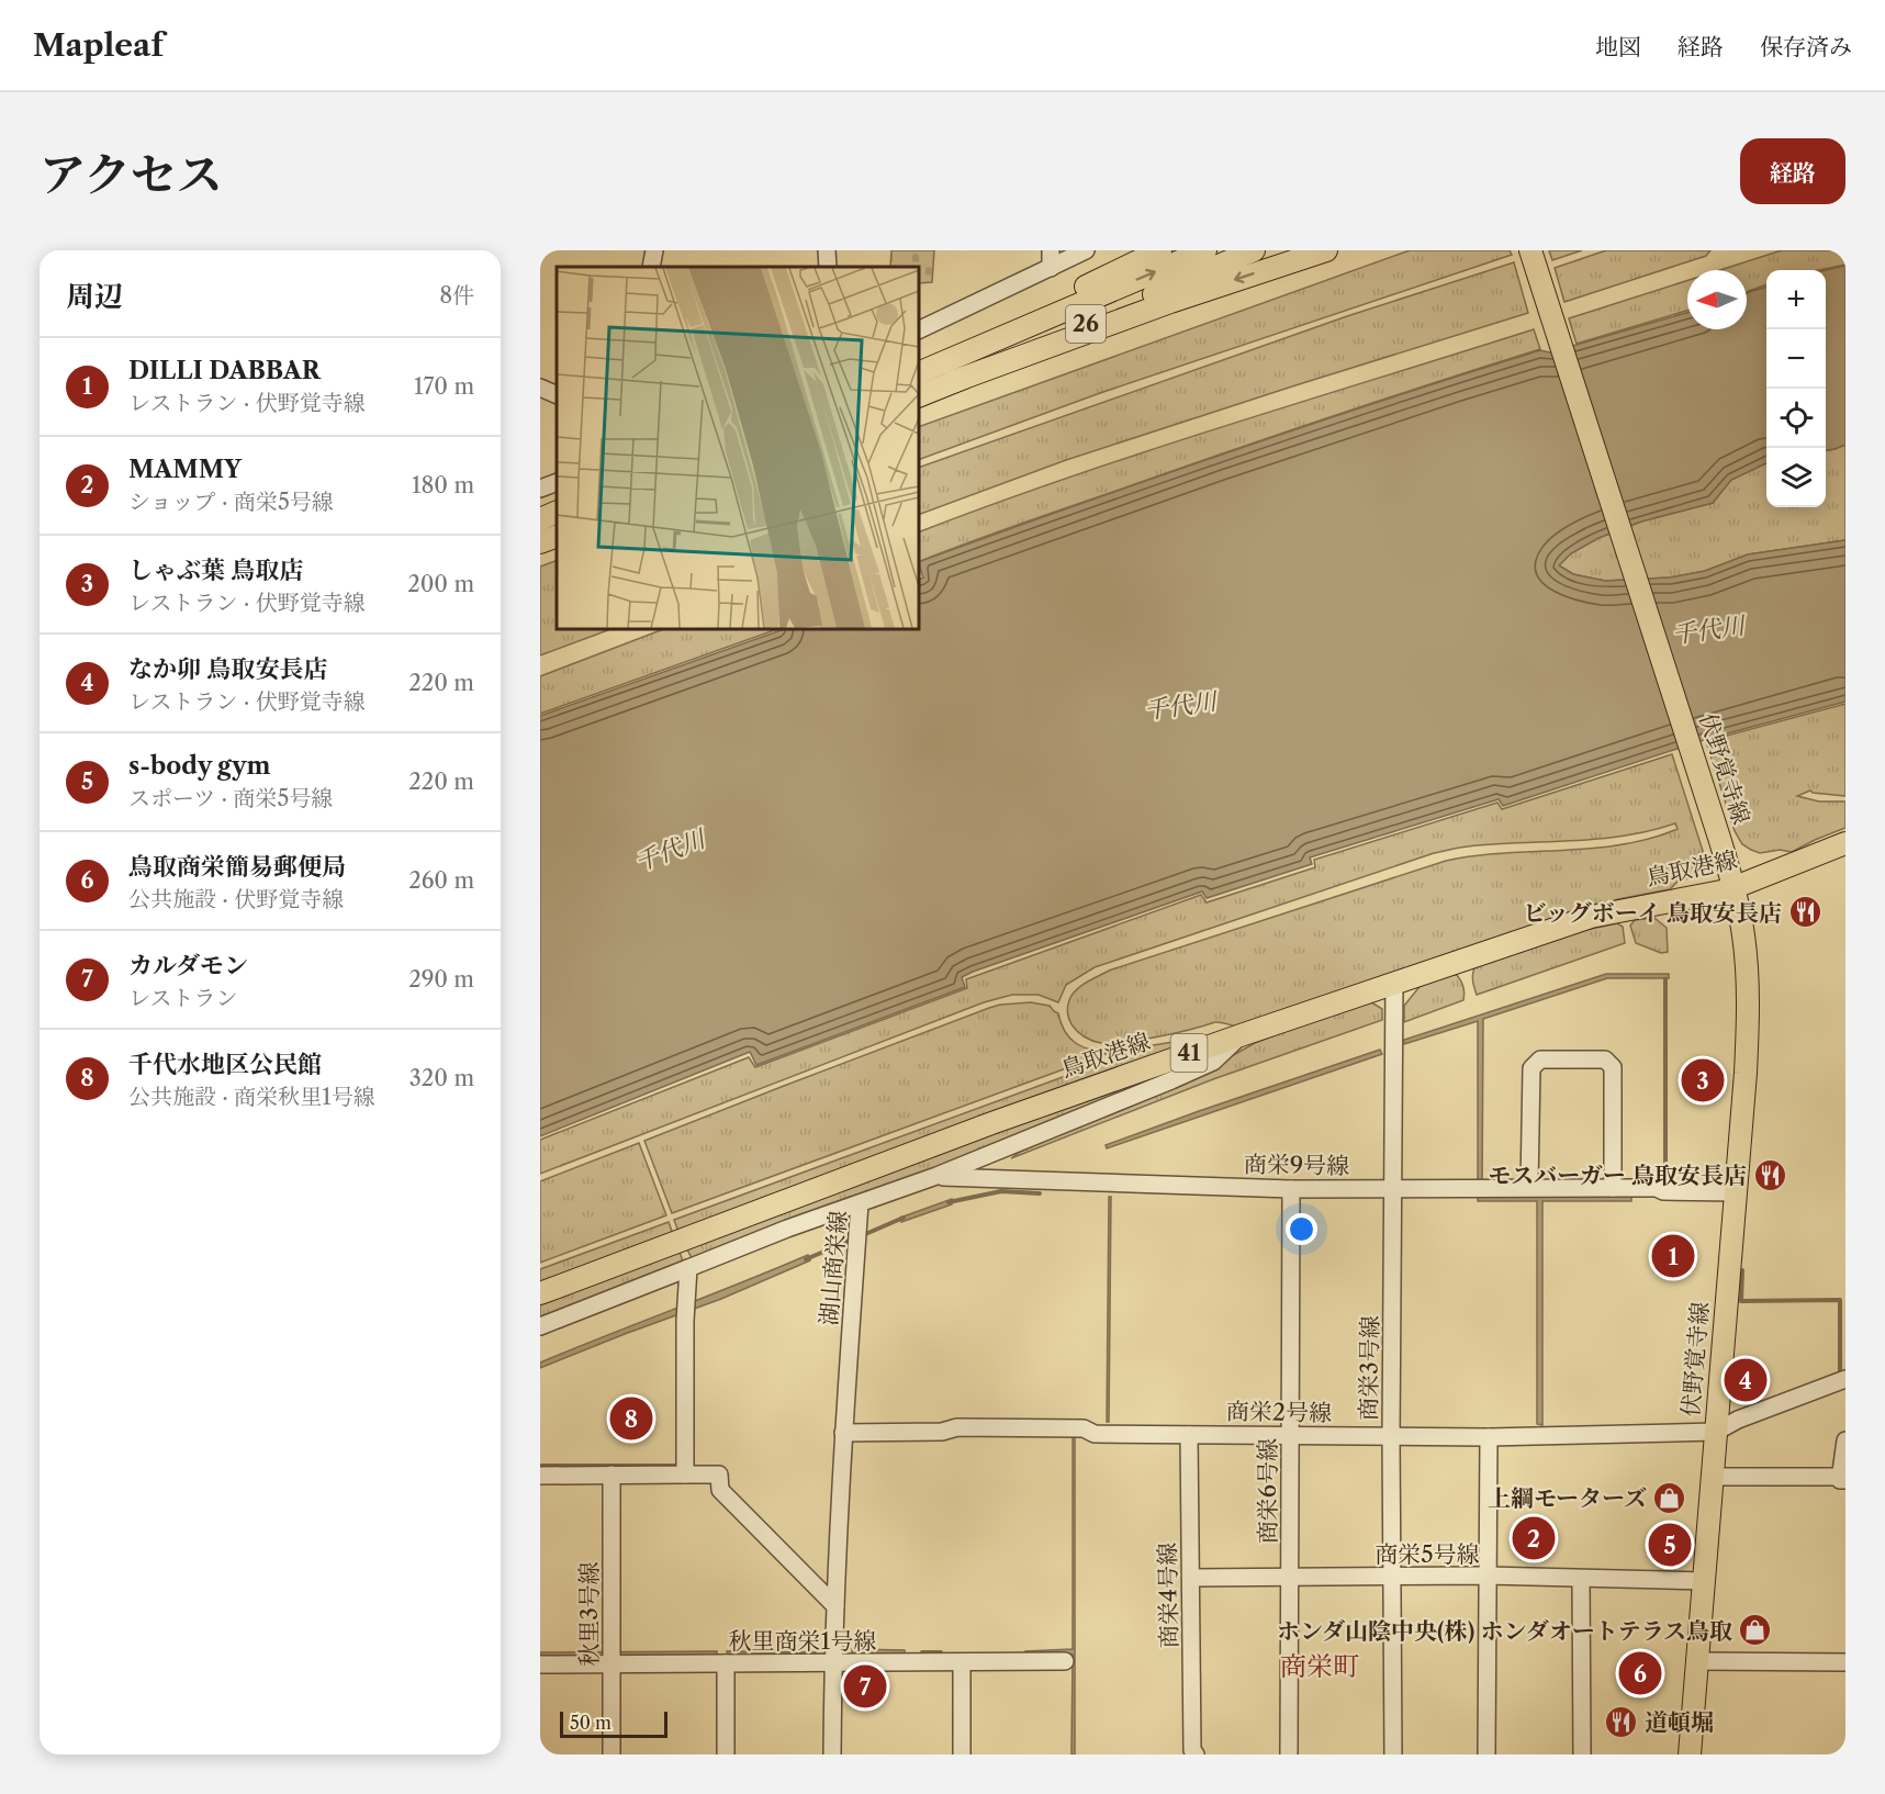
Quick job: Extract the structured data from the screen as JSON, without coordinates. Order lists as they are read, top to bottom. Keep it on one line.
{"streets":{"main road":["26","伏野覚寺線","鳥取港線","41"],"street":["商栄9号線","湖山商栄線","商栄3号線","商栄2号線","商栄6号線","商栄5号線","商栄4号線","秋里3号線","秋里商栄1号線"]},"crossings":[["伏野覚寺線","鳥取港線"],["伏野覚寺線","商栄9号線"],["伏野覚寺線","商栄2号線"],["伏野覚寺線","商栄5号線"],["鳥取港線","湖山商栄線"],["鳥取港線","商栄3号線"],["商栄9号線","湖山商栄線"],["商栄9号線","商栄3号線"],["商栄9号線","商栄6号線"],["湖山商栄線","商栄2号線"],["湖山商栄線","秋里商栄1号線"],["商栄3号線","商栄2号線"],["商栄3号線","商栄5号線"],["商栄2号線","商栄6号線"],["商栄2号線","商栄4号線"],["商栄6号線","商栄5号線"],["商栄5号線","商栄4号線"],["秋里3号線","秋里商栄1号線"]],"districts":["商栄町"],"water":["千代川"],"places":{"restaurant":["ビッグボーイ 鳥取安長店","モスバーガー 鳥取安長店","道頓堀"],"shop":["上綱モーターズ","ホンダ山陰中央(株) ホンダオートテラス鳥取"]},"scale_bar":"50 m","north":"left","page":{"header":"Mapleaf","nav":["地図","経路","保存済み"],"title":"アクセス","buttons":"経路","heading":["周辺","8件"],"map_buttons":["+","−"],"list":[{"mark":"1","name":"DILLI DABBAR","note":"レストラン · 伏野覚寺線","value":"170 m"},{"mark":"2","name":"MAMMY","note":"ショップ · 商栄5号線","value":"180 m"},{"mark":"3","name":"しゃぶ葉 鳥取店","note":"レストラン · 伏野覚寺線","value":"200 m"},{"mark":"4","name":"なか卯 鳥取安長店","note":"レストラン · 伏野覚寺線","value":"220 m"},{"mark":"5","name":"s-body gym","note":"スポーツ · 商栄5号線","value":"220 m"},{"mark":"6","name":"鳥取商栄簡易郵便局","note":"公共施設 · 伏野覚寺線","value":"260 m"},{"mark":"7","name":"カルダモン","note":"レストラン","value":"290 m"},{"mark":"8","name":"千代水地区公民館","note":"公共施設 · 商栄秋里1号線","value":"320 m"}],"pins":["3","1","4","8","2","5","6","7"],"scale":"50 m"}}
